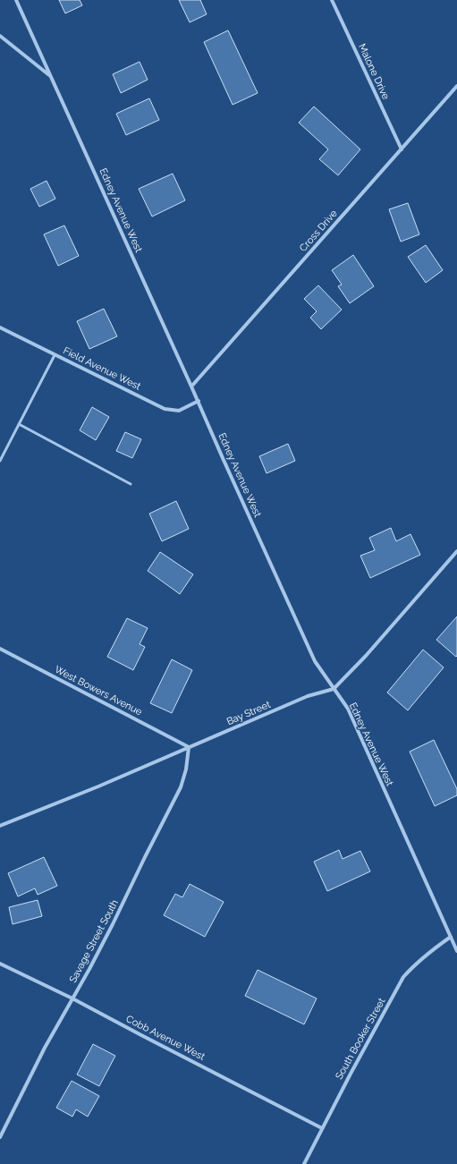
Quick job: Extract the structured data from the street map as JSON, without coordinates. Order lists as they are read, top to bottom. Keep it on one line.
{"streets":{"street":["Malone Drive","Edney Avenue West","Cross Drive","Field Avenue West","West Bowers Avenue","Bay Street","Savage Street South","Cobb Avenue West","South Booker Street"]},"crossings":[["Malone Drive","Cross Drive"],["Edney Avenue West","Cross Drive"],["Edney Avenue West","Field Avenue West"],["Edney Avenue West","Bay Street"],["Edney Avenue West","South Booker Street"],["West Bowers Avenue","Bay Street"],["West Bowers Avenue","Savage Street South"],["Bay Street","Savage Street South"],["Savage Street South","Cobb Avenue West"],["Cobb Avenue West","South Booker Street"]]}
